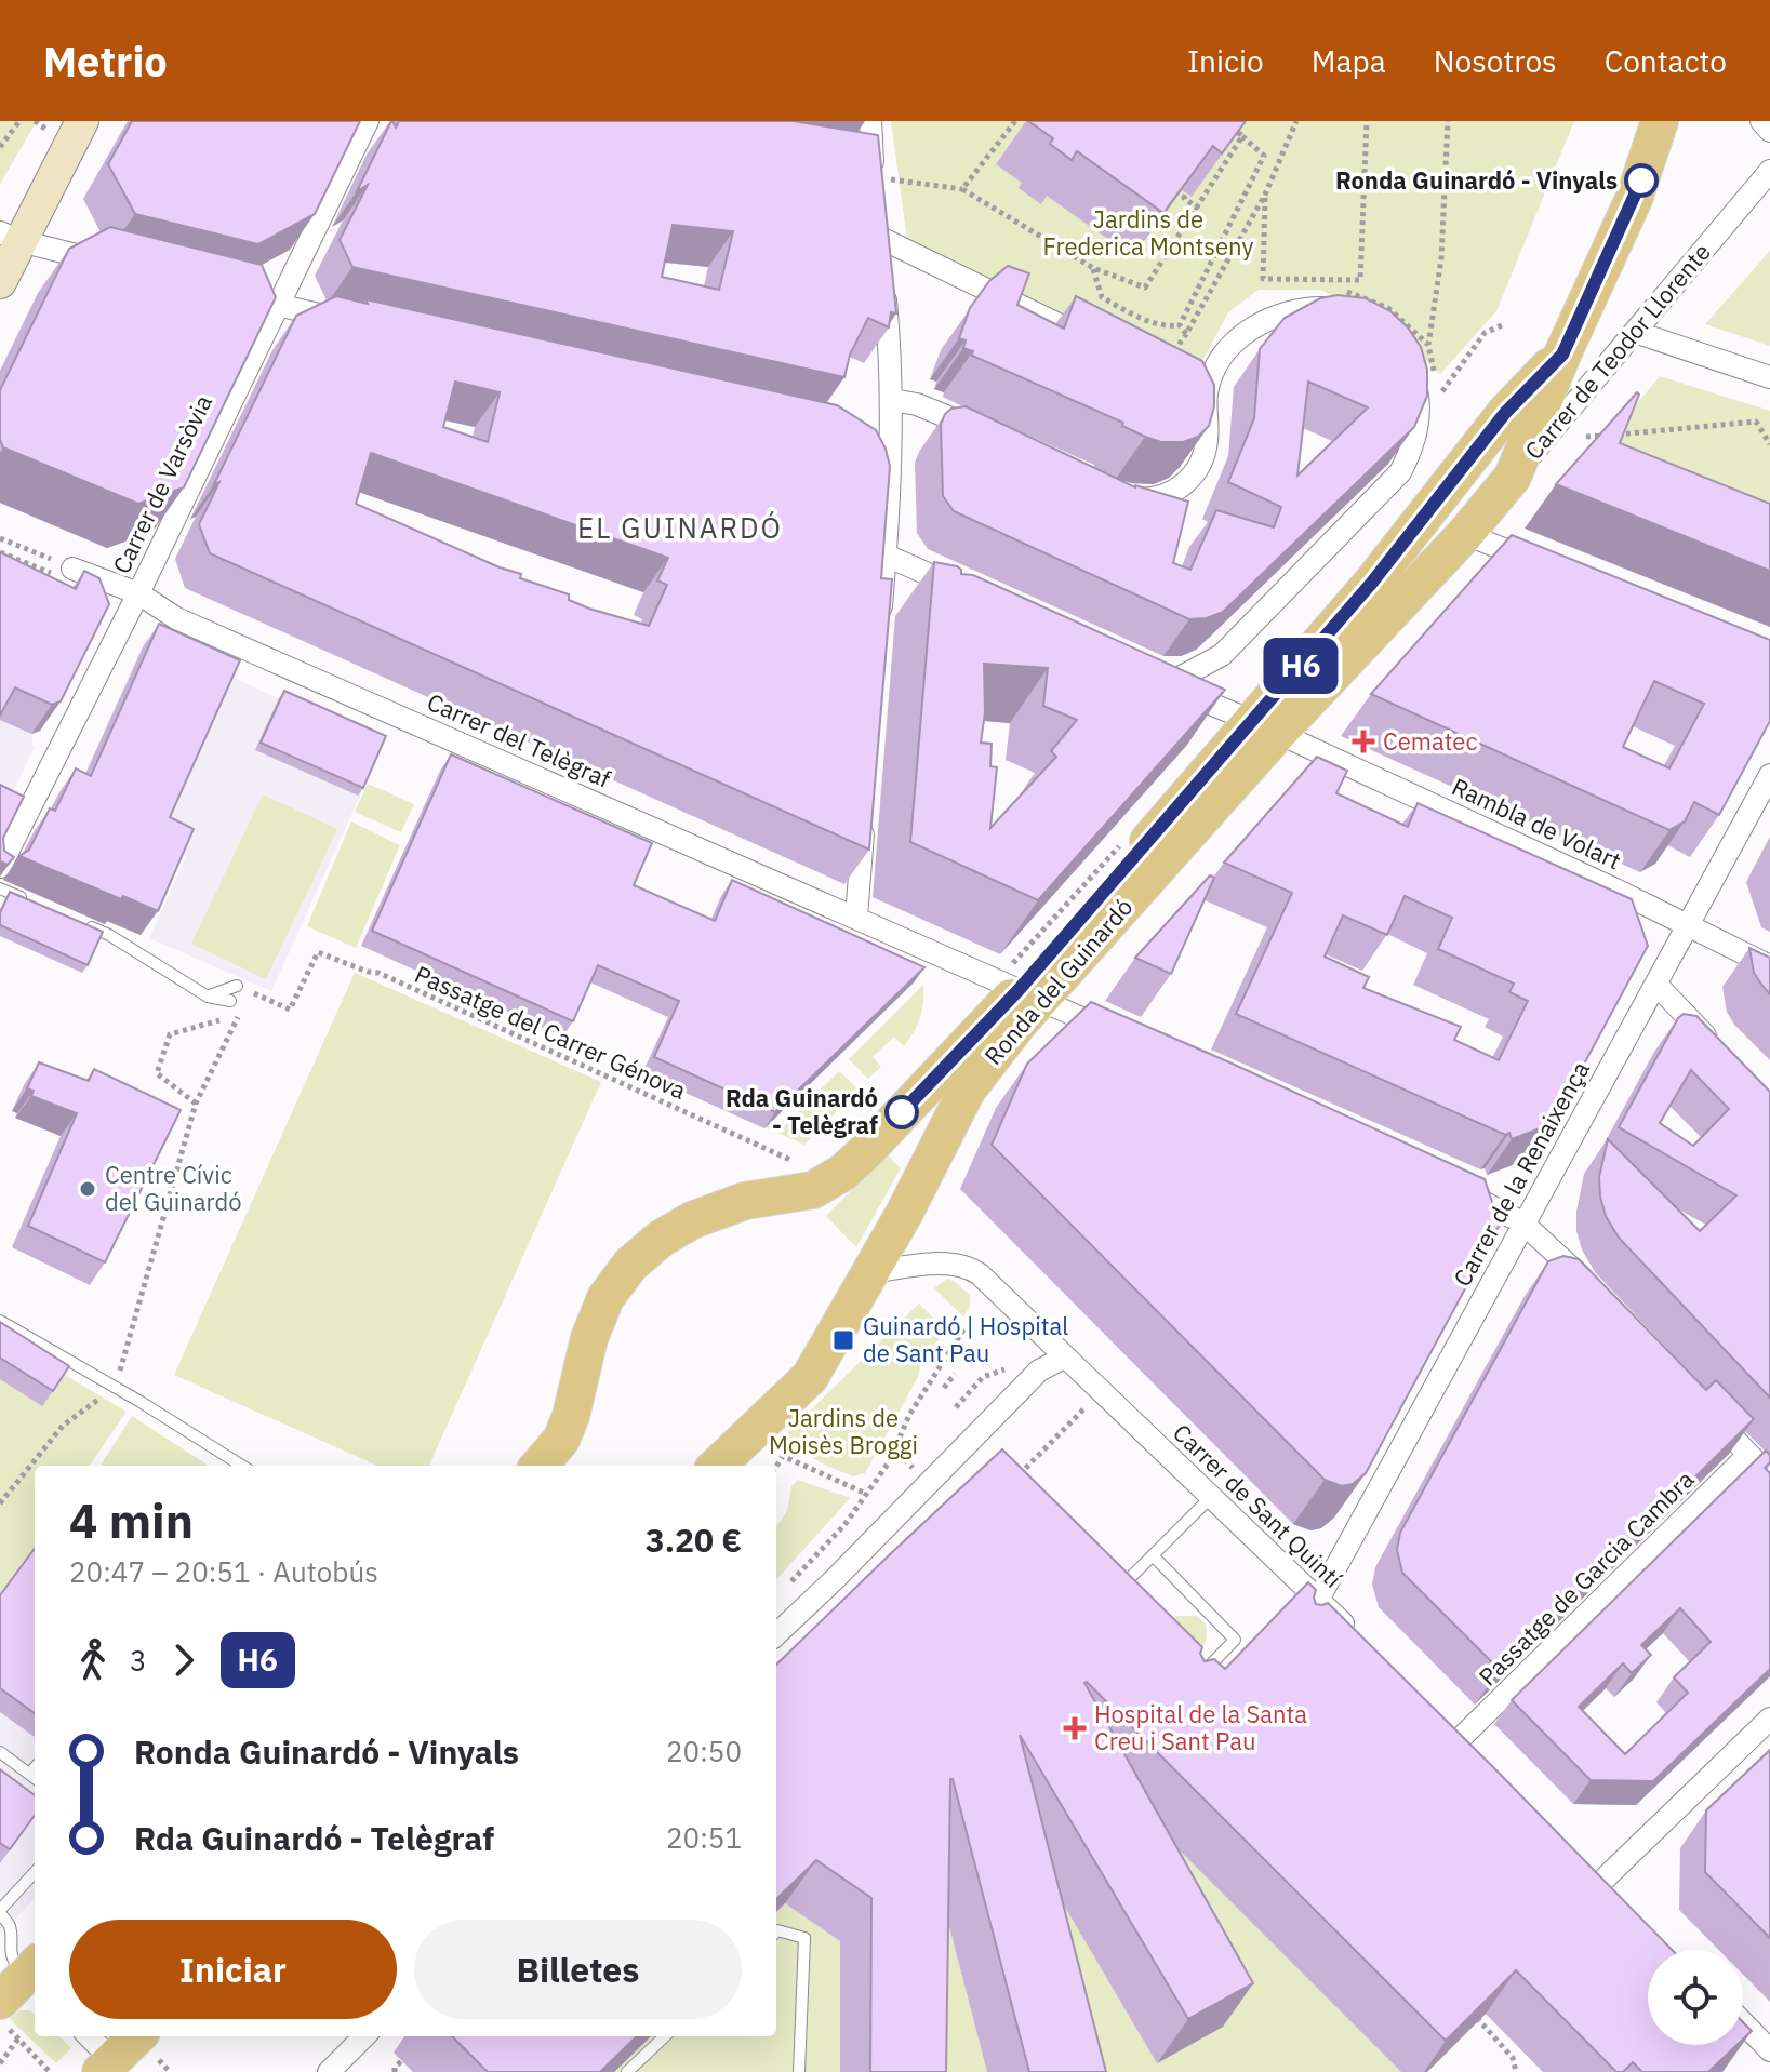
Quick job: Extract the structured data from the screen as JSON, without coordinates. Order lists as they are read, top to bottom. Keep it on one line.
{"streets":{"main road":["Carrer de Teodor Llorente","Ronda del Guinardó"],"street":["Carrer de Varsòvia","Carrer del Telègraf","Rambla de Volart","Carrer de la Renaixença","Carrer de Sant Quintí","Passatge de Garcia Cambra"],"path":["Passatge del Carrer Génova"]},"crossings":[["Carrer de Teodor Llorente","Ronda del Guinardó"],["Carrer de Varsòvia","Carrer del Telègraf"],["Carrer del Telègraf","Ronda del Guinardó"],["Rambla de Volart","Ronda del Guinardó"],["Rambla de Volart","Carrer de la Renaixença"],["Ronda del Guinardó","Carrer de Sant Quintí"],["Carrer de la Renaixença","Carrer de Sant Quintí"]],"districts":["EL GUINARDÓ"],"parks":["Jardins de Frederica Montseny","Jardins de Moisès Broggi"],"places":{"other":["Ronda Guinardó - Vinyals","Rda Guinardó - Telègraf","Centre Cívic del Guinardó"],"health":["Cematec","Hospital de la Santa Creu i Sant Pau"],"transit":["Guinardó | Hospital de Sant Pau"]},"lines":["bus line H6"],"page":{"header":"Metrio","nav":["Inicio","Mapa","Nosotros","Contacto"],"on_map":"H6","heading":["4 min","20:47 – 20:51 · Autobús","3.20 €"],"legs":["3","H6"],"list":[{"name":"Ronda Guinardó - Vinyals","value":"20:50"},{"name":"Rda Guinardó - Telègraf","value":"20:51"}],"buttons":["Iniciar","Billetes"]}}
